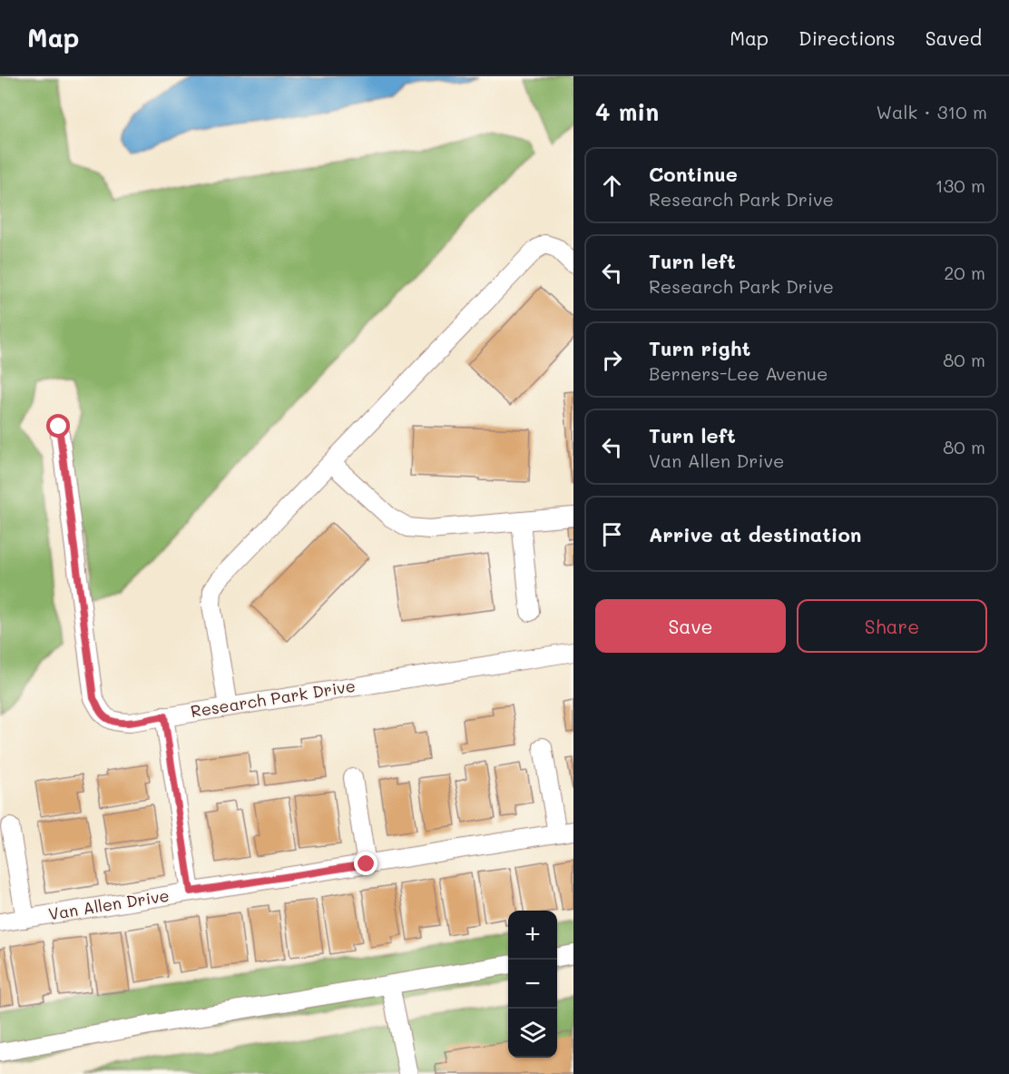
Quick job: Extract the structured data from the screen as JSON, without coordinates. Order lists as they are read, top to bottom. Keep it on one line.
{"streets":{"street":["Research Park Drive","Van Allen Drive"]},"page":{"header":"Map","nav":["Map","Directions","Saved"],"heading":["4 min","Walk · 310 m"],"list":[["Continue","Research Park Drive","130 m"],["Turn left","Research Park Drive","20 m"],["Turn right","Berners-Lee Avenue","80 m"],["Turn left","Van Allen Drive","80 m"],"Arrive at destination"],"buttons":["Save","Share"],"map_buttons":["+","−"]}}
